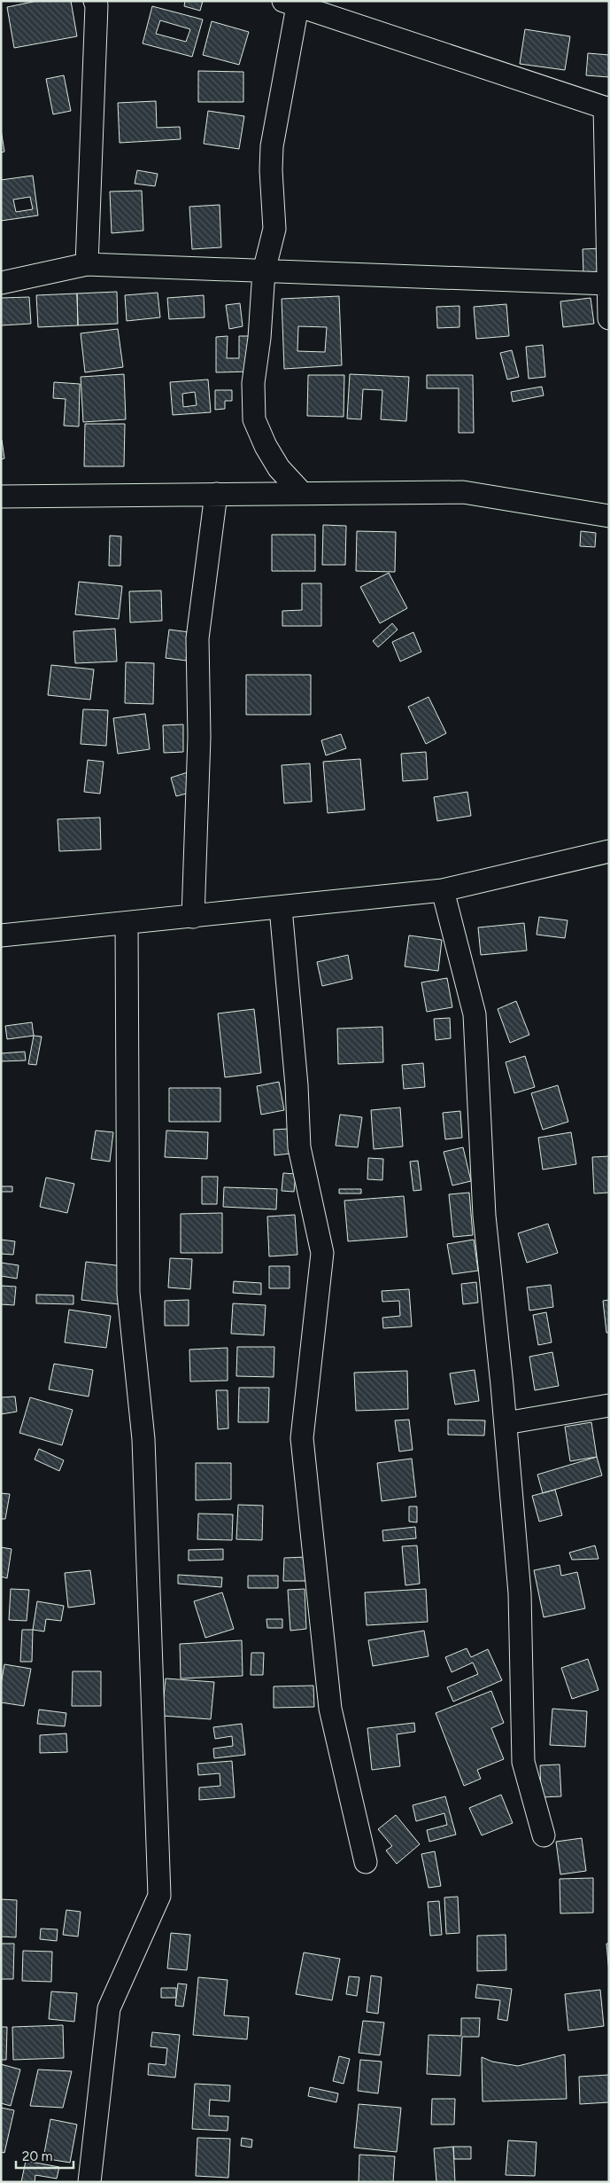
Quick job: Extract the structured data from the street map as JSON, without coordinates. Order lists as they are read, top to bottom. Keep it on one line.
{"scale_bar":"20 m"}
